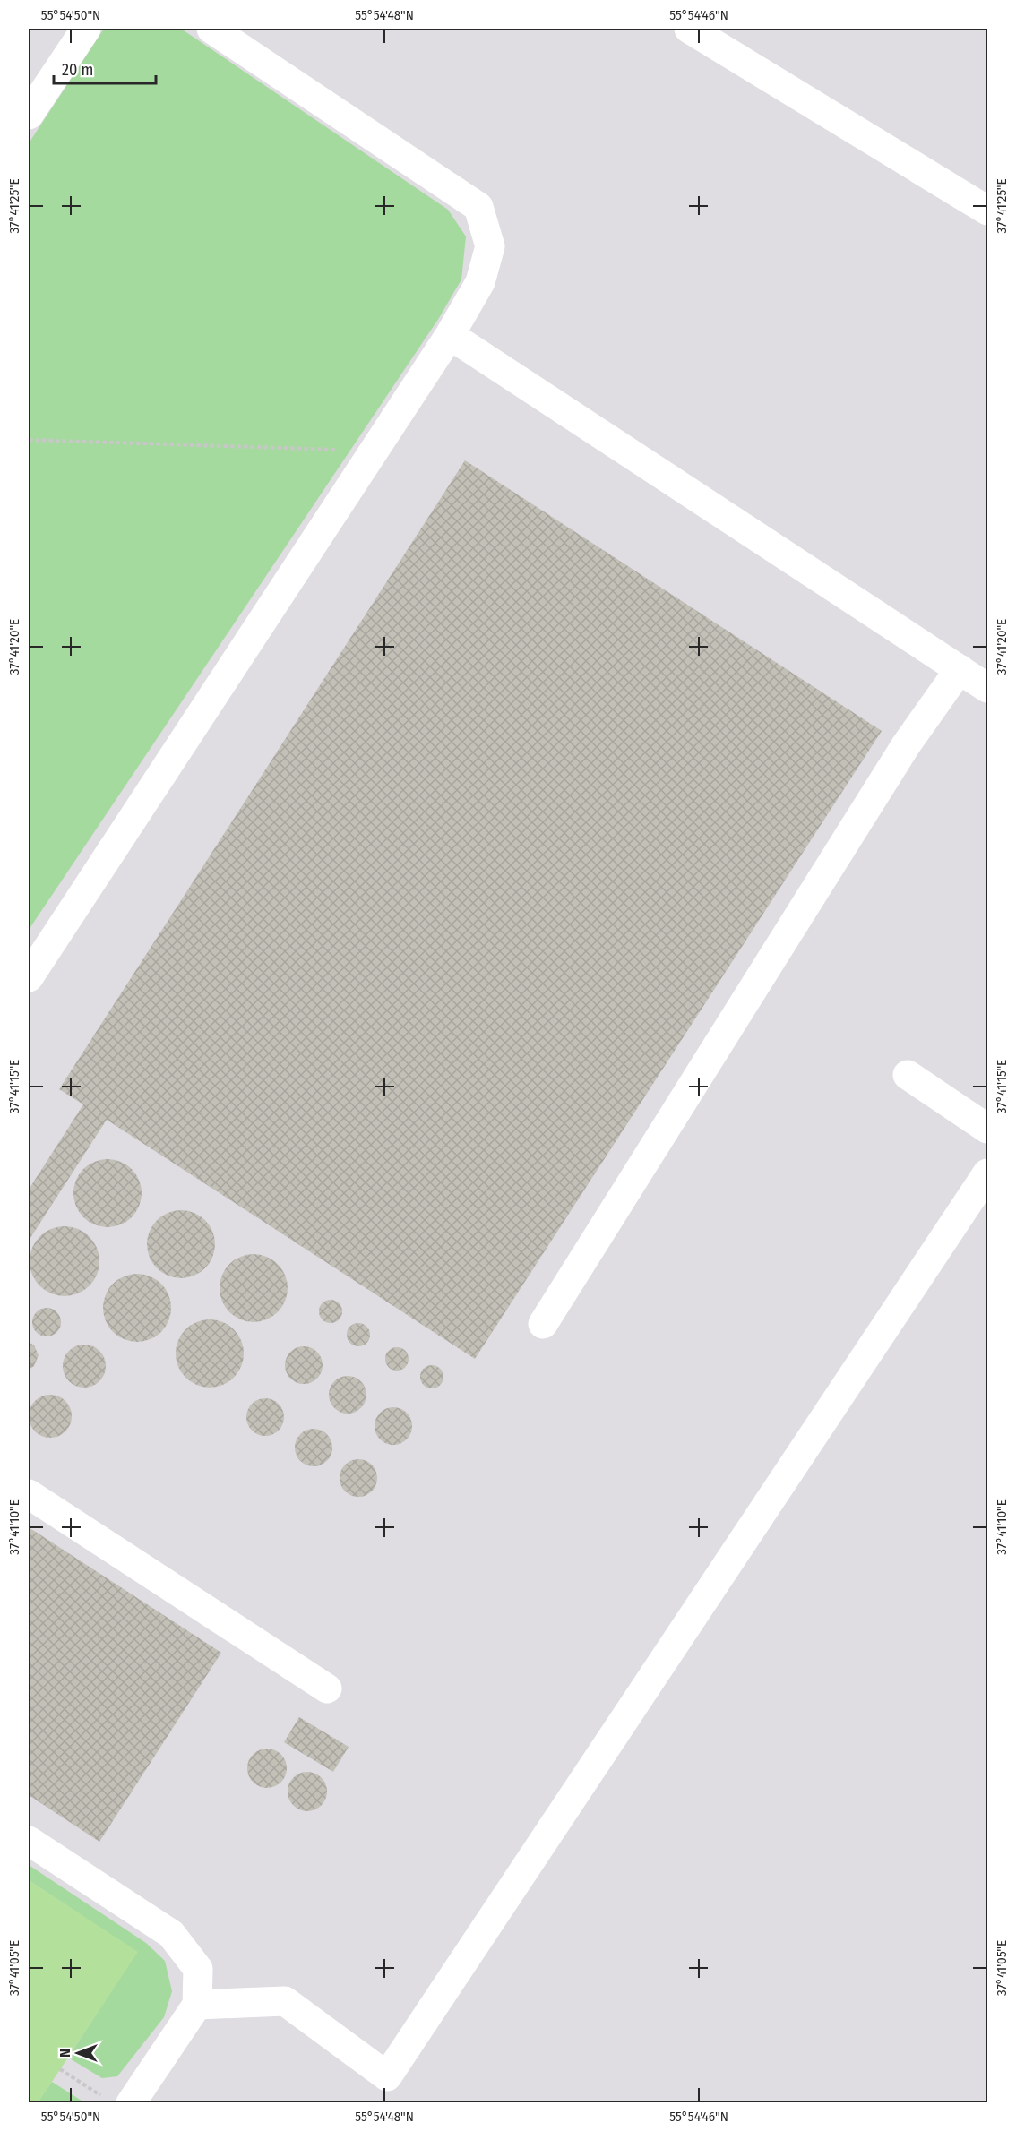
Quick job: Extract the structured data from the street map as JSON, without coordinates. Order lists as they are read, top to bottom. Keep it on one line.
{"scale_bar":"20 m","north":"left","coordinates":["55°54'50\"N","55°54'48\"N","55°54'46\"N","37°41'25\"E","37°41'20\"E","37°41'15\"E","37°41'10\"E","37°41'05\"E"]}
